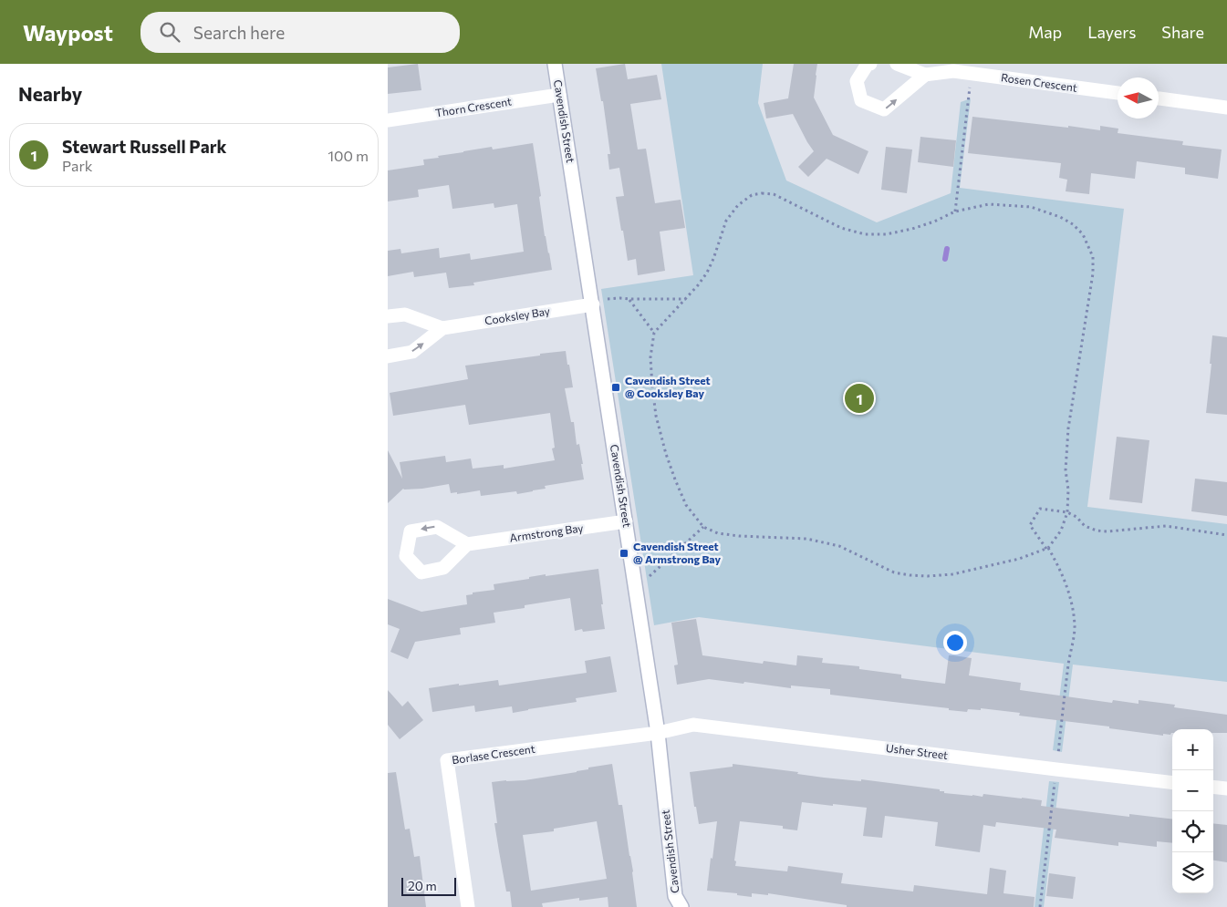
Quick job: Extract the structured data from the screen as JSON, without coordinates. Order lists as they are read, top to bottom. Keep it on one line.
{"streets":{"street":["Rosen Crescent","Thorn Crescent","Cavendish Street","Cooksley Bay","Armstrong Bay","Usher Street","Borlase Crescent"]},"crossings":[["Thorn Crescent","Cavendish Street"],["Cavendish Street","Cooksley Bay"],["Cavendish Street","Armstrong Bay"],["Cavendish Street","Usher Street"],["Cavendish Street","Borlase Crescent"],["Usher Street","Borlase Crescent"]],"places":{"transit":["Cavendish Street @ Cooksley Bay","Cavendish Street @ Armstrong Bay"]},"scale_bar":"20 m","north":"left","page":{"header":"Waypost","search":"Search here","nav":["Map","Layers","Share"],"heading":"Nearby","list":[{"mark":"1","name":"Stewart Russell Park","note":"Park","value":"100 m"}],"pins":"1","map_buttons":["+","−"],"scale":"20 m"}}
